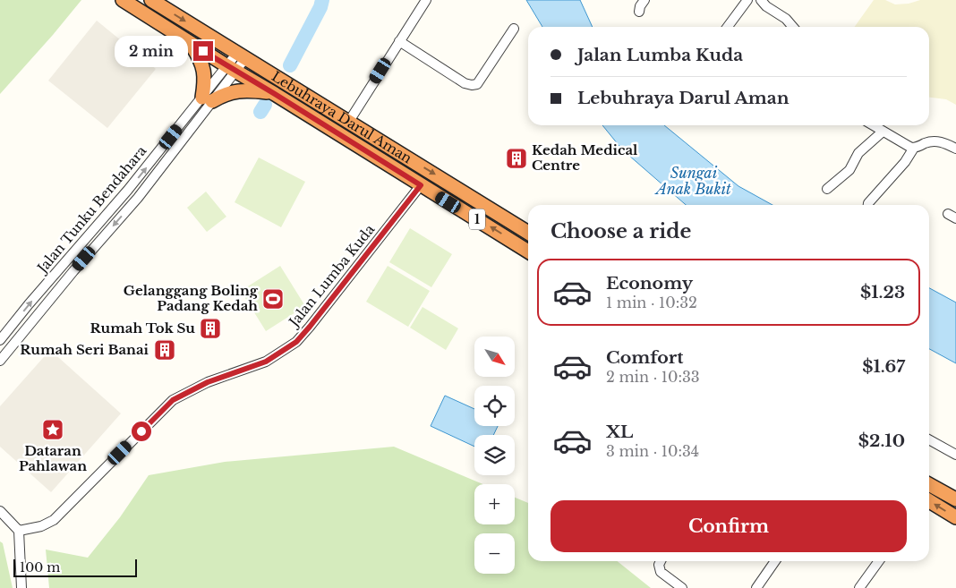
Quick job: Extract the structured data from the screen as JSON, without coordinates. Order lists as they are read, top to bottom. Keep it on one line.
{"streets":{"highway":["Lebuhraya Darul Aman","1"],"street":["Jalan Tunku Bendahara","Jalan Lumba Kuda"]},"crossings":[["Lebuhraya Darul Aman","Jalan Tunku Bendahara"],["Lebuhraya Darul Aman","Jalan Lumba Kuda"]],"water":["Sungai Anak Bukit"],"places":{"building":["Kedah Medical Centre","Rumah Tok Su","Rumah Seri Banai"],"sports":["Gelanggang Boling Padang Kedah"],"place":["Dataran Pahlawan"]},"scale_bar":"100 m","north":"bottom right","page":{"banner":["Jalan Lumba Kuda","Lebuhraya Darul Aman"],"bubble":"2 min","heading":"Choose a ride","list":[{"name":"Economy","note":"1 min · 10:32","value":"$1.23"},{"name":"Comfort","note":"2 min · 10:33","value":"$1.67"},{"name":"XL","note":"3 min · 10:34","value":"$2.10"}],"map_buttons":["+","−"],"buttons":"Confirm","scale":"100 m"}}
